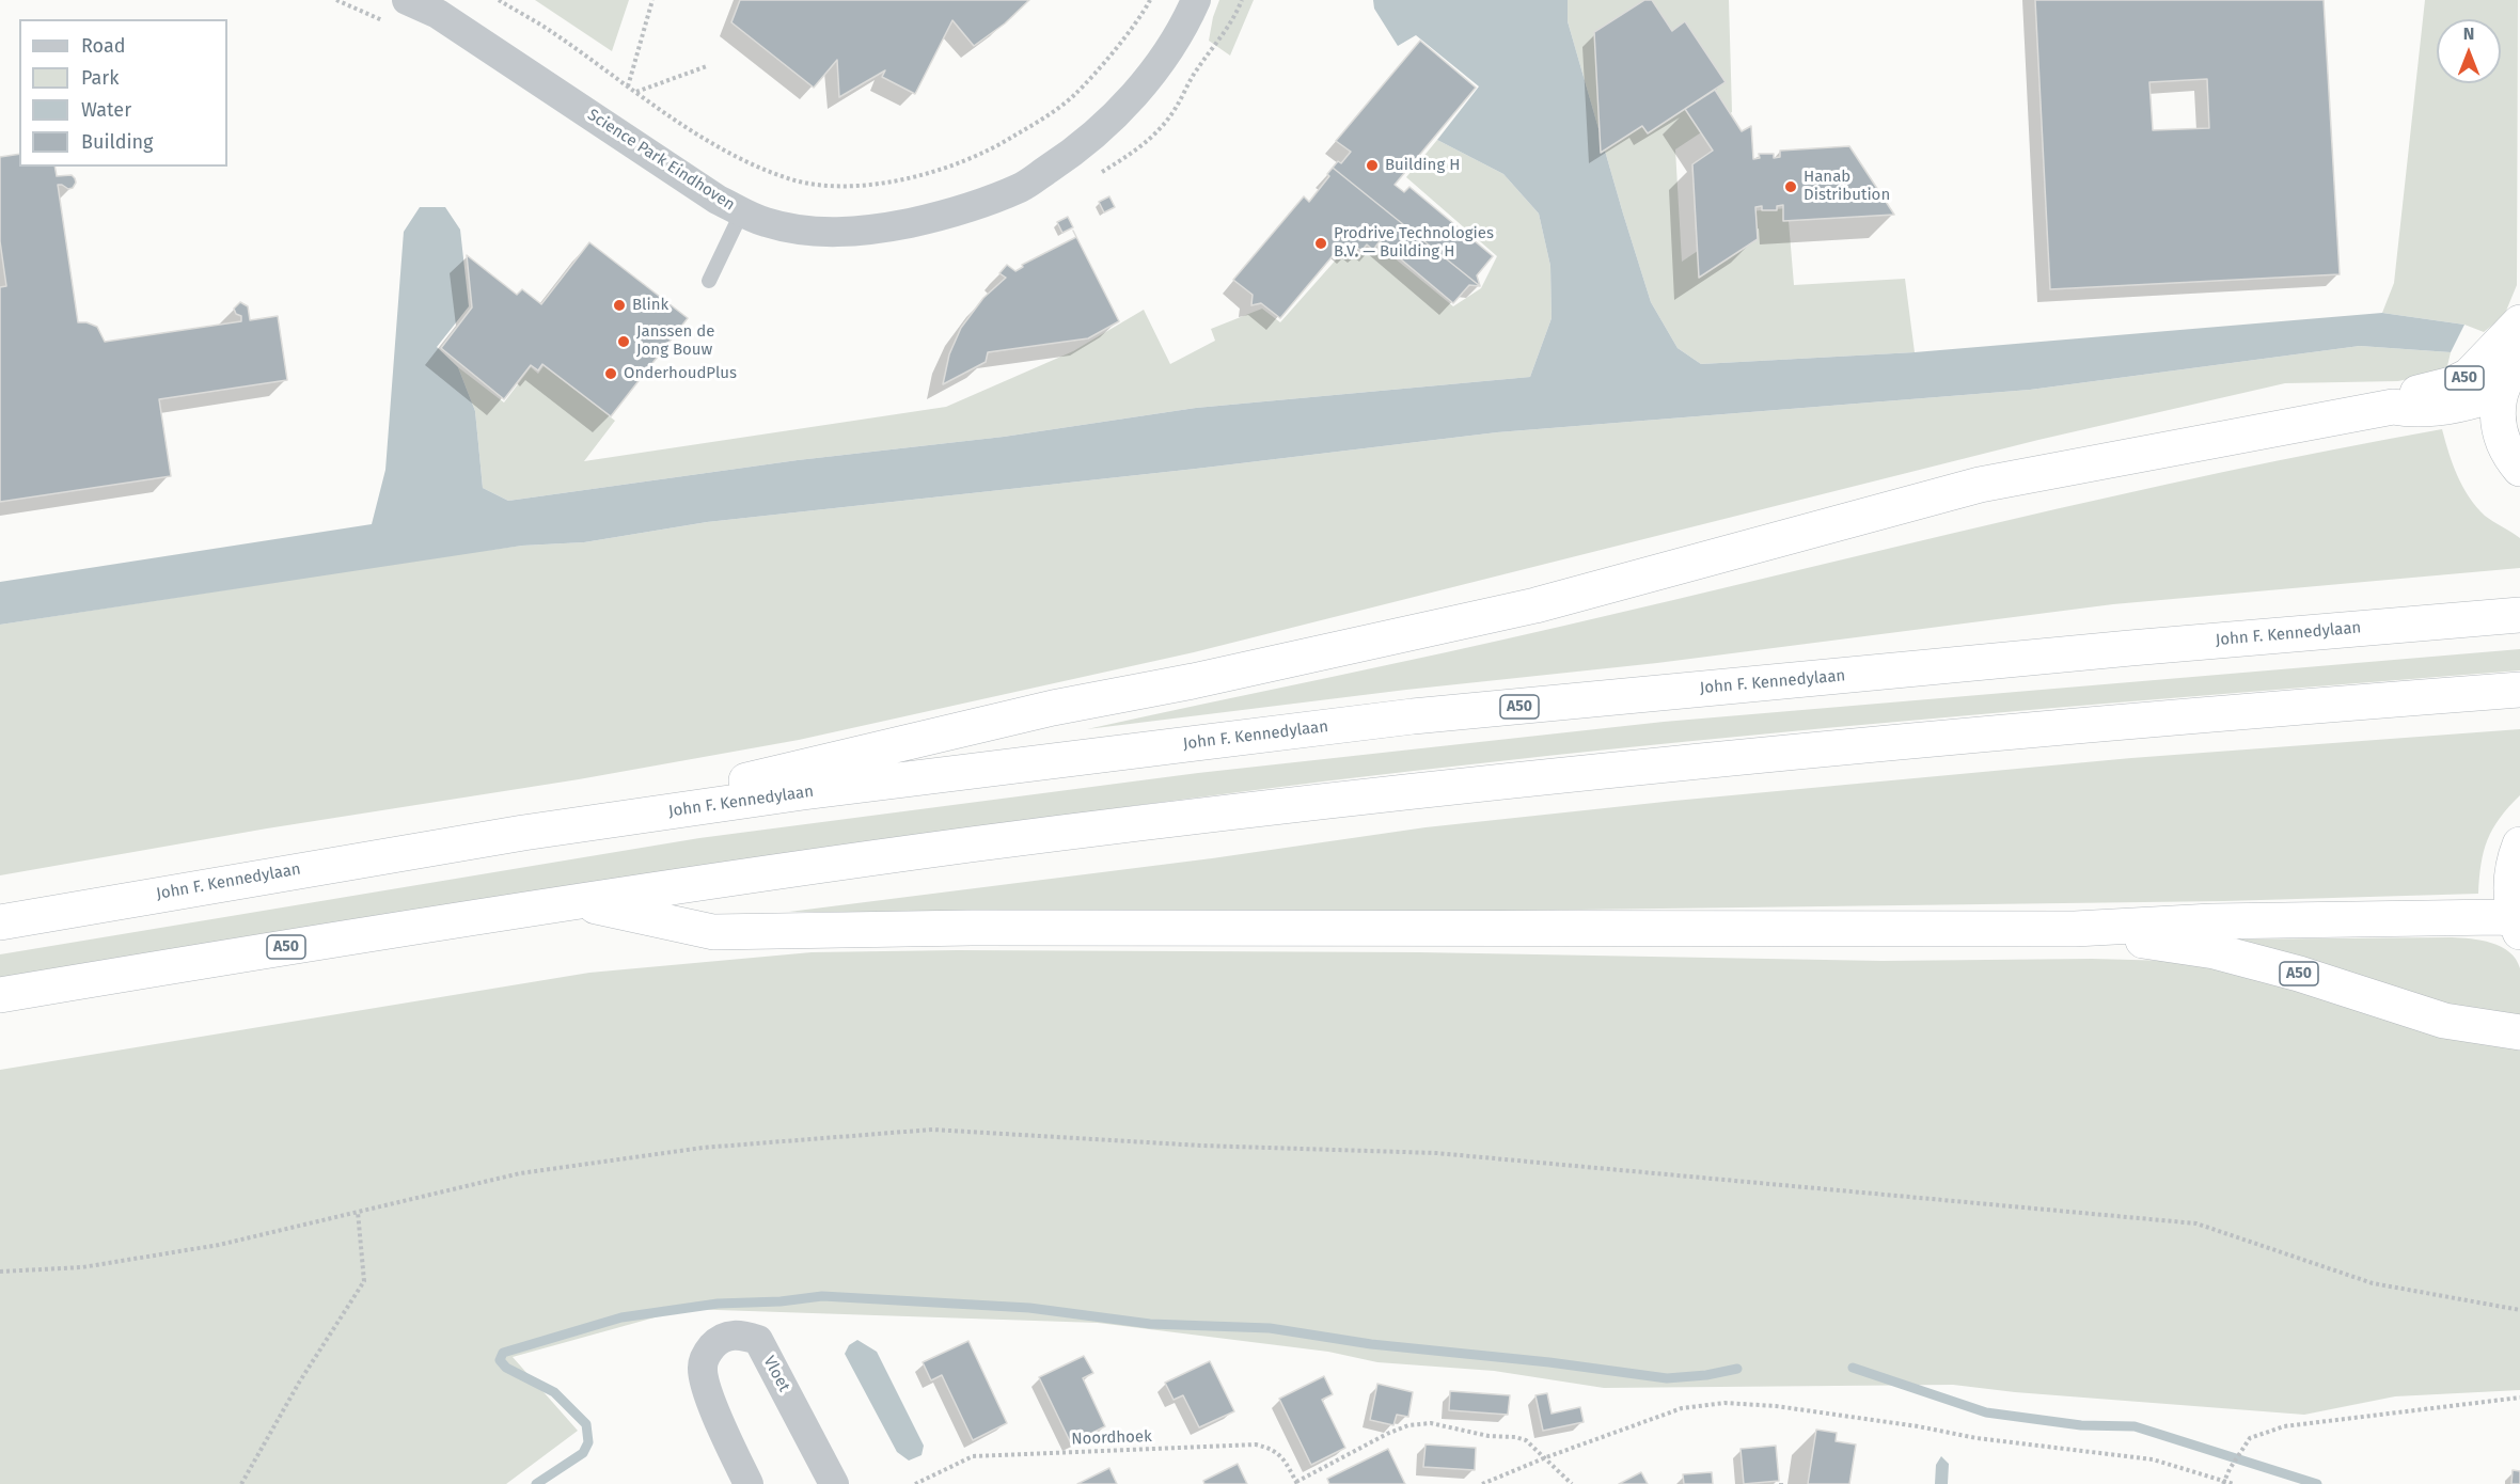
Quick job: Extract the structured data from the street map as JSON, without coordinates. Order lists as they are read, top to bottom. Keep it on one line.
{"streets":{"highway":["A50","John F. Kennedylaan"],"street":["Science Park Eindhoven","Vloet"],"path":["Noordhoek"]},"crossings":[["A50","John F. Kennedylaan"]],"places":["Building H","Hanab Distribution","Prodrive Technologies B.V. — Building H","Blink","Janssen de Jong Bouw","OnderhoudPlus"],"legend":["Road","Park","Water","Building"],"north":"top"}
